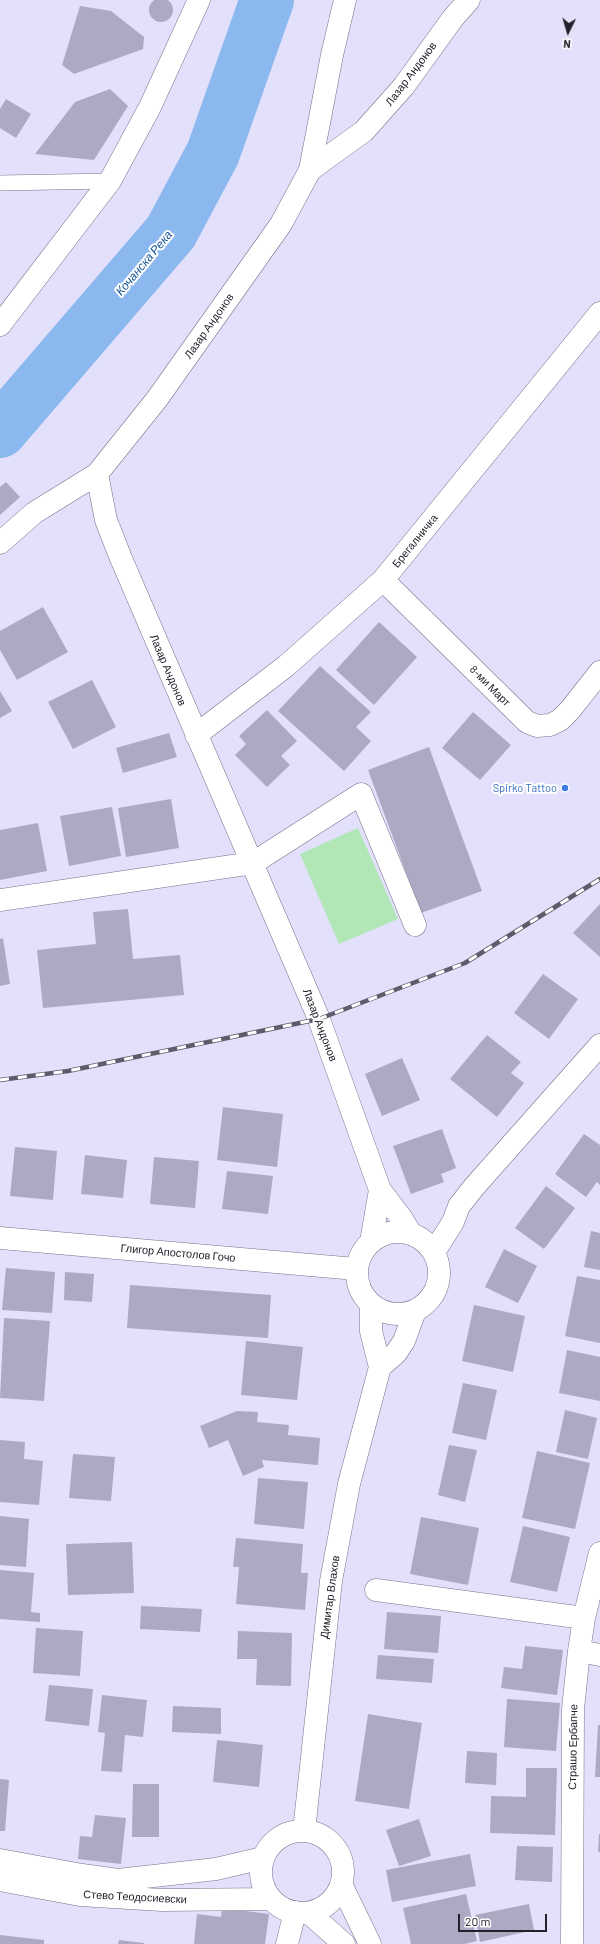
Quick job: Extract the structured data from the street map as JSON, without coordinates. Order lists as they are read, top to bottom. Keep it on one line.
{"streets":{"street":["Лазар Андонов","Брегалничка","8-ми Март","Глигор Апостолов Гочо","Димитар Влахов","Страшо Ербапче","Стево Теодосиевски"]},"crossings":[["Лазар Андонов","Брегалничка"],["Лазар Андонов","Глигор Апостолов Гочо"],["Лазар Андонов","Димитар Влахов"],["Брегалничка","8-ми Март"],["Глигор Апостолов Гочо","Димитар Влахов"],["Димитар Влахов","Стево Теодосиевски"]],"water":["Кочанска Река"],"places":["Spirko Tattoo"],"scale_bar":"20 m","north":"bottom"}
